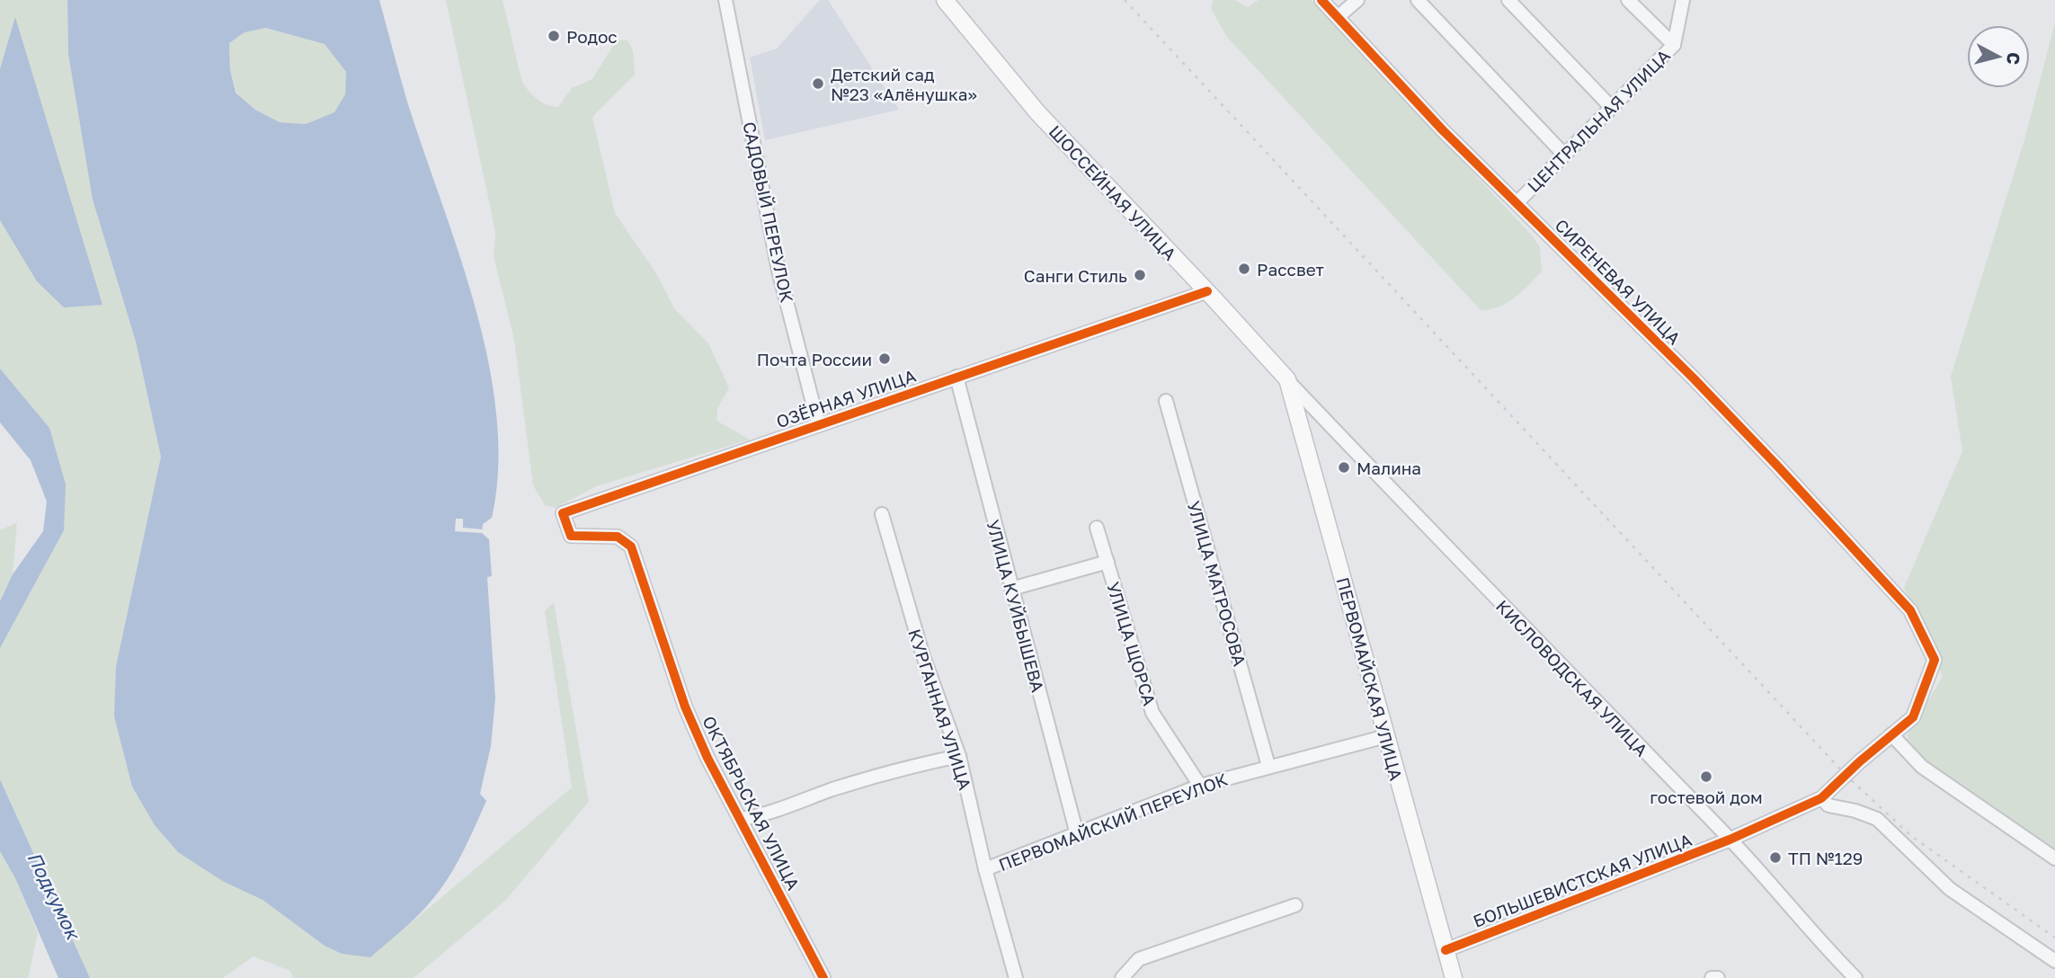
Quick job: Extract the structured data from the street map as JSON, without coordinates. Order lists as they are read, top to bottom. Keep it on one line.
{"streets":{"main road":["ШОССЕЙНАЯ УЛИЦА","ПЕРВОМАЙСКАЯ УЛИЦА"],"street":["ЦЕНТРАЛЬНАЯ УЛИЦА","САДОВЫЙ ПЕРЕУЛОК","СИРЕНЕВАЯ УЛИЦА","ОЗЁРНАЯ УЛИЦА","УЛИЦА МАТРОСОВА","УЛИЦА КУЙБЫШЕВА","УЛИЦА ЩОРСА","КИСЛОВОДСКАЯ УЛИЦА","КУРГАННАЯ УЛИЦА","ОКТЯБРЬСКАЯ УЛИЦА","ПЕРВОМАЙСКИЙ ПЕРЕУЛОК","БОЛЬШЕВИСТСКАЯ УЛИЦА"]},"crossings":[["ЦЕНТРАЛЬНАЯ УЛИЦА","СИРЕНЕВАЯ УЛИЦА"],["ШОССЕЙНАЯ УЛИЦА","ОЗЁРНАЯ УЛИЦА"],["ШОССЕЙНАЯ УЛИЦА","КИСЛОВОДСКАЯ УЛИЦА"],["ШОССЕЙНАЯ УЛИЦА","ПЕРВОМАЙСКАЯ УЛИЦА"],["САДОВЫЙ ПЕРЕУЛОК","ОЗЁРНАЯ УЛИЦА"],["СИРЕНЕВАЯ УЛИЦА","БОЛЬШЕВИСТСКАЯ УЛИЦА"],["ОЗЁРНАЯ УЛИЦА","УЛИЦА КУЙБЫШЕВА"],["ОЗЁРНАЯ УЛИЦА","ОКТЯБРЬСКАЯ УЛИЦА"],["УЛИЦА МАТРОСОВА","ПЕРВОМАЙСКИЙ ПЕРЕУЛОК"],["УЛИЦА КУЙБЫШЕВА","ПЕРВОМАЙСКИЙ ПЕРЕУЛОК"],["УЛИЦА ЩОРСА","ПЕРВОМАЙСКИЙ ПЕРЕУЛОК"],["КИСЛОВОДСКАЯ УЛИЦА","ПЕРВОМАЙСКАЯ УЛИЦА"],["КИСЛОВОДСКАЯ УЛИЦА","БОЛЬШЕВИСТСКАЯ УЛИЦА"],["ПЕРВОМАЙСКАЯ УЛИЦА","ПЕРВОМАЙСКИЙ ПЕРЕУЛОК"],["ПЕРВОМАЙСКАЯ УЛИЦА","БОЛЬШЕВИСТСКАЯ УЛИЦА"],["КУРГАННАЯ УЛИЦА","ПЕРВОМАЙСКИЙ ПЕРЕУЛОК"]],"water":["Подкумок"],"places":["Родос","Детский сад №23 «Алёнушка»","Рассвет","Санги Стиль","Почта России","Малина","гостевой дом","ТП №129"],"north":"right"}
